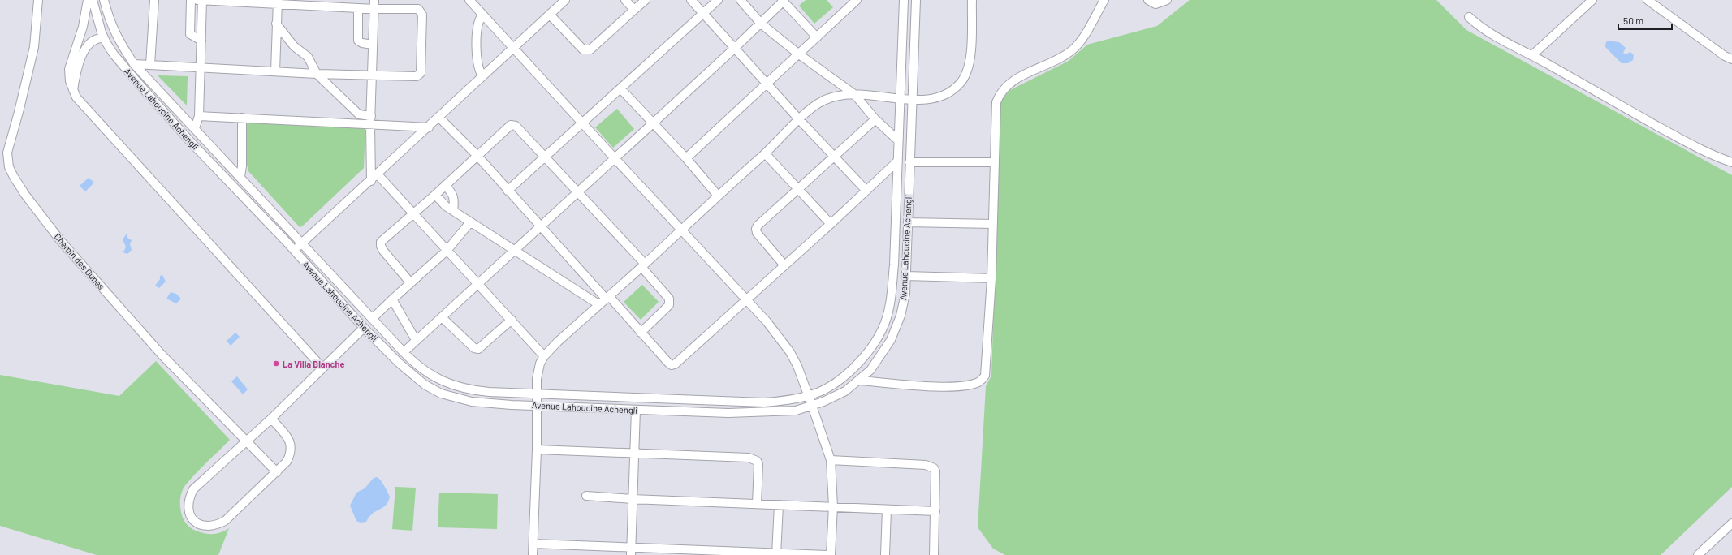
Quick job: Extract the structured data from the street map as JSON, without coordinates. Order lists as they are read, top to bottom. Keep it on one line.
{"streets":{"street":["Avenue Lahoucine Achengli","Chemin des Dunes"]},"places":["La Villa Blanche"],"scale_bar":"50 m"}
